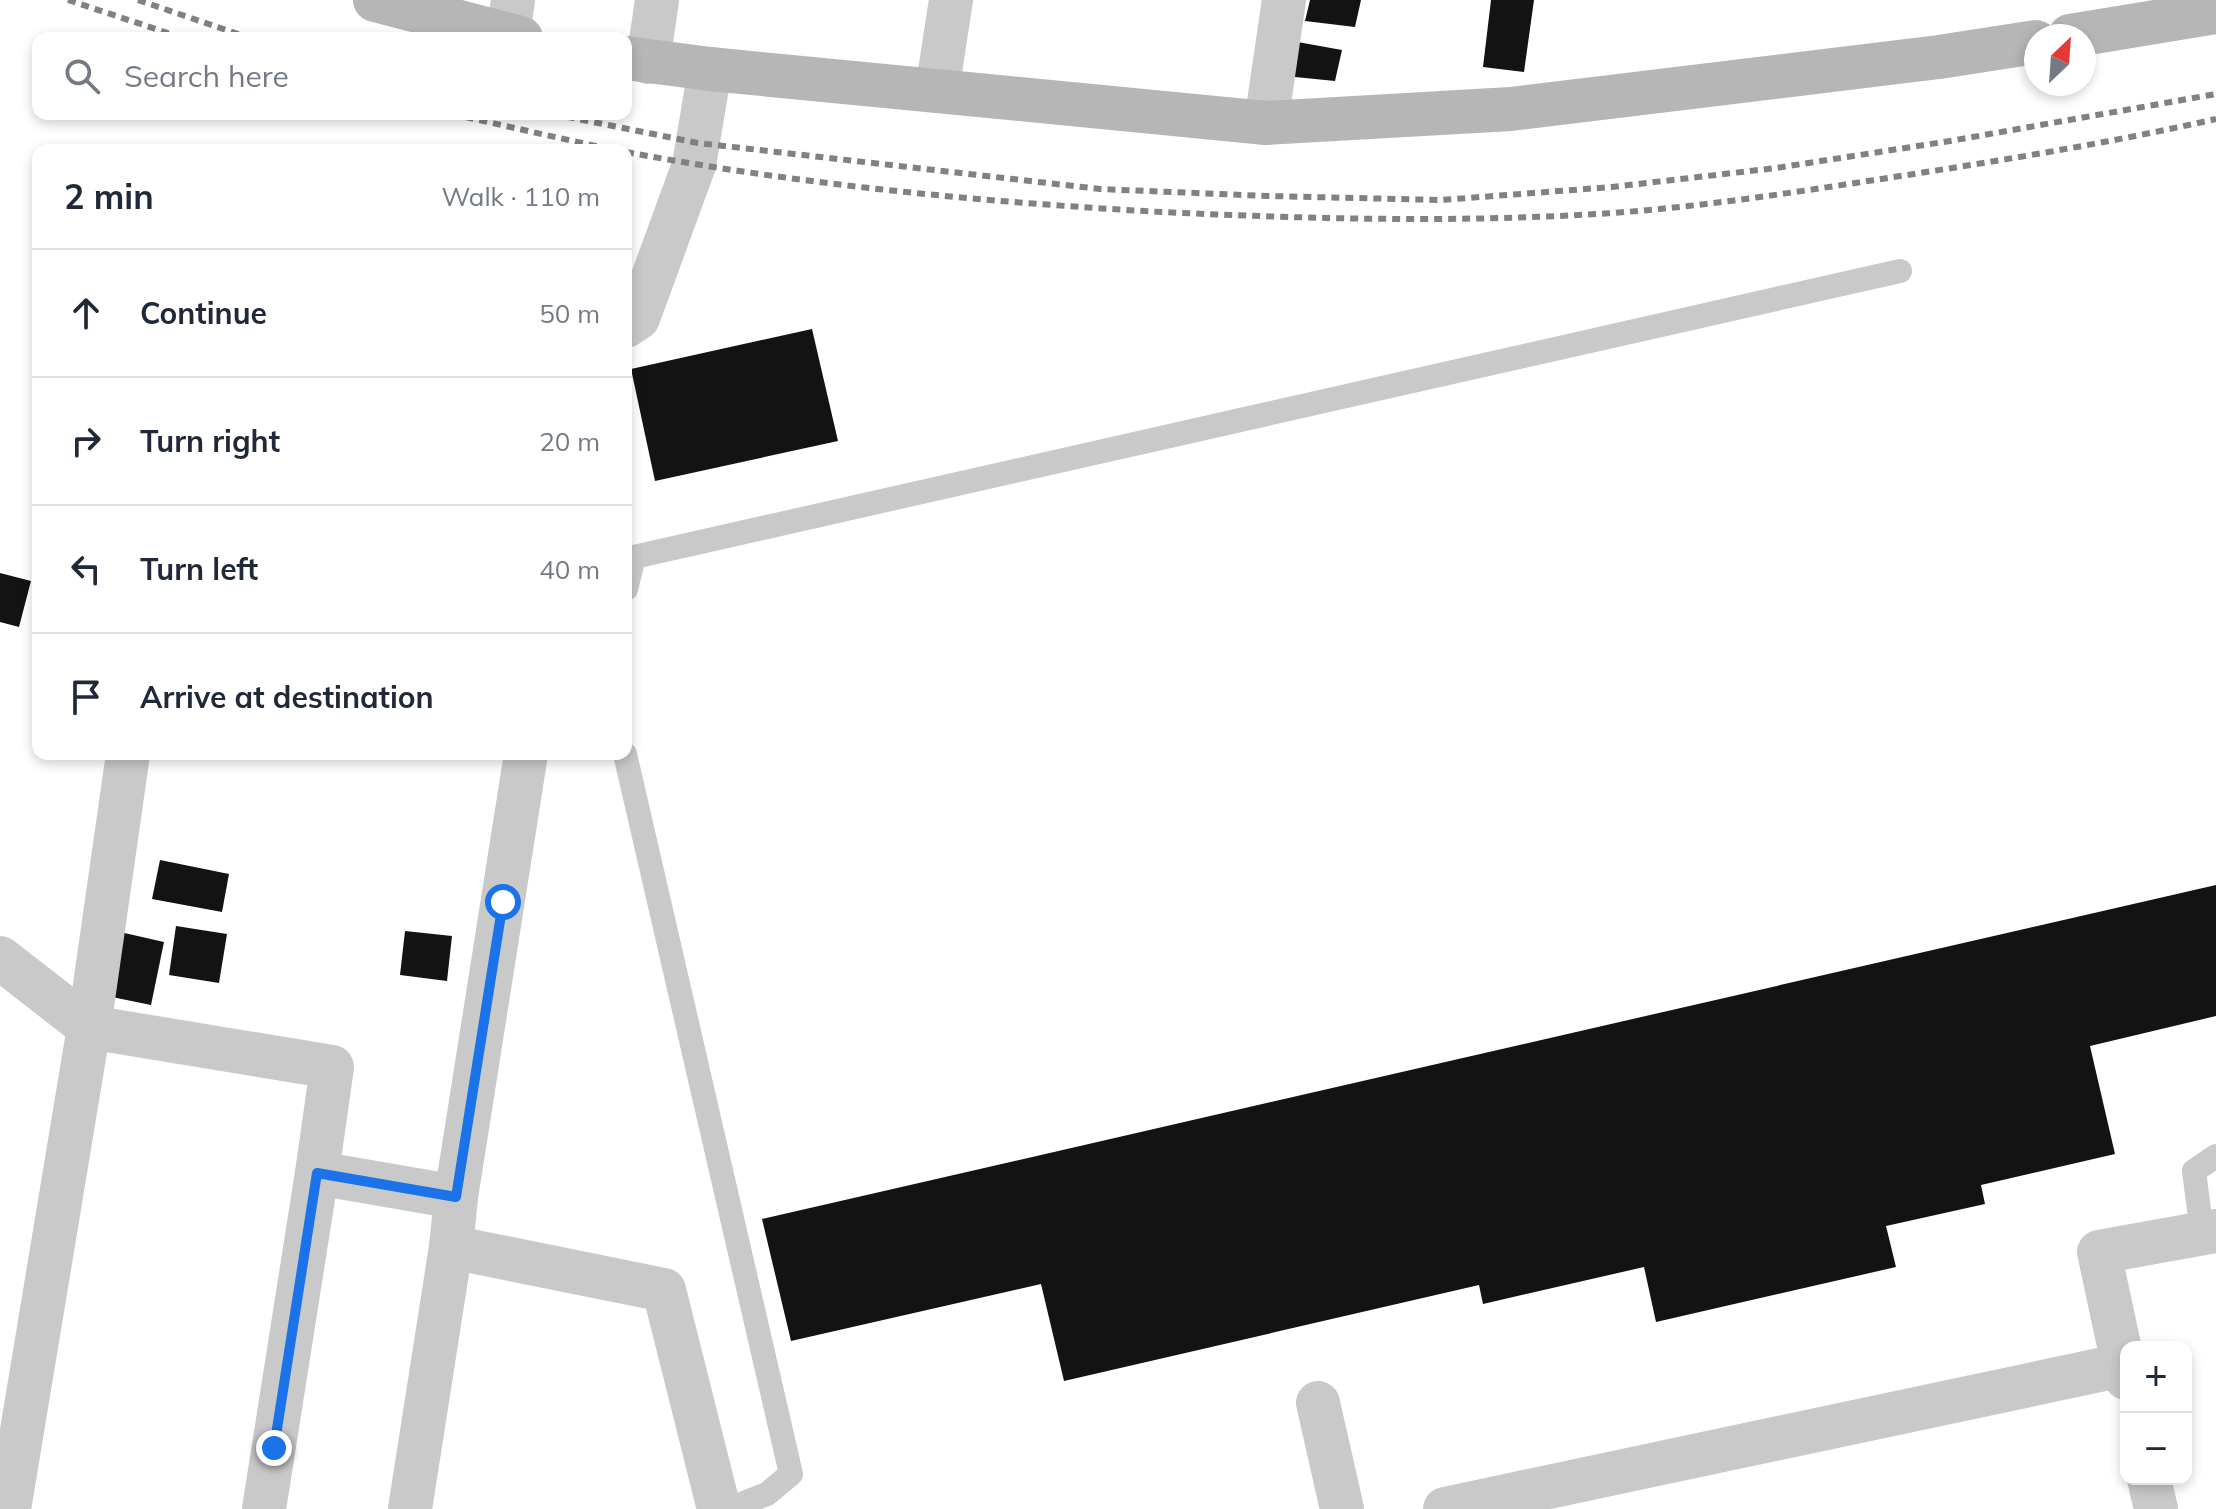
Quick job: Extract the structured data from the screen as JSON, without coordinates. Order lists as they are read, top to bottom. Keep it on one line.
{"north":"top right","page":{"search":"Search here","heading":["2 min","Walk · 110 m"],"list":[["Continue","50 m"],["Turn right","20 m"],["Turn left","40 m"],"Arrive at destination"],"map_buttons":["+","−"]}}
